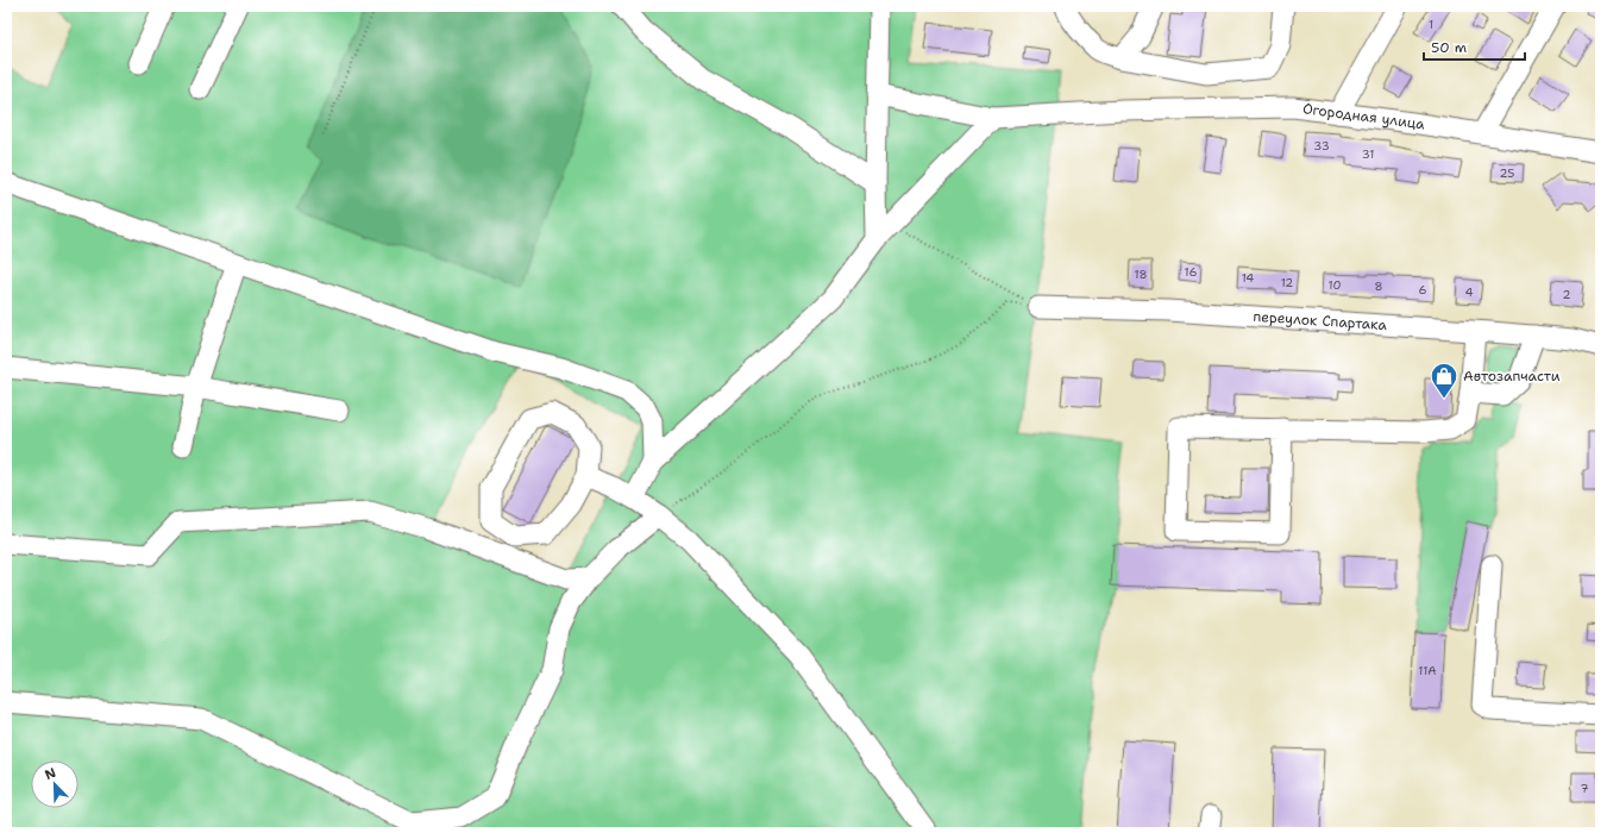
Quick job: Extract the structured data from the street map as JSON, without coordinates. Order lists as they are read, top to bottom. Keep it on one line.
{"streets":{"street":["Огородная улица","переулок Спартака"]},"places":{"shop":["Автозапчасти"]},"house_numbers":["1","33","31","25","16","18","14","12","10","8","6","4","2","11А","7"],"scale_bar":"50 m","north":"top left"}
